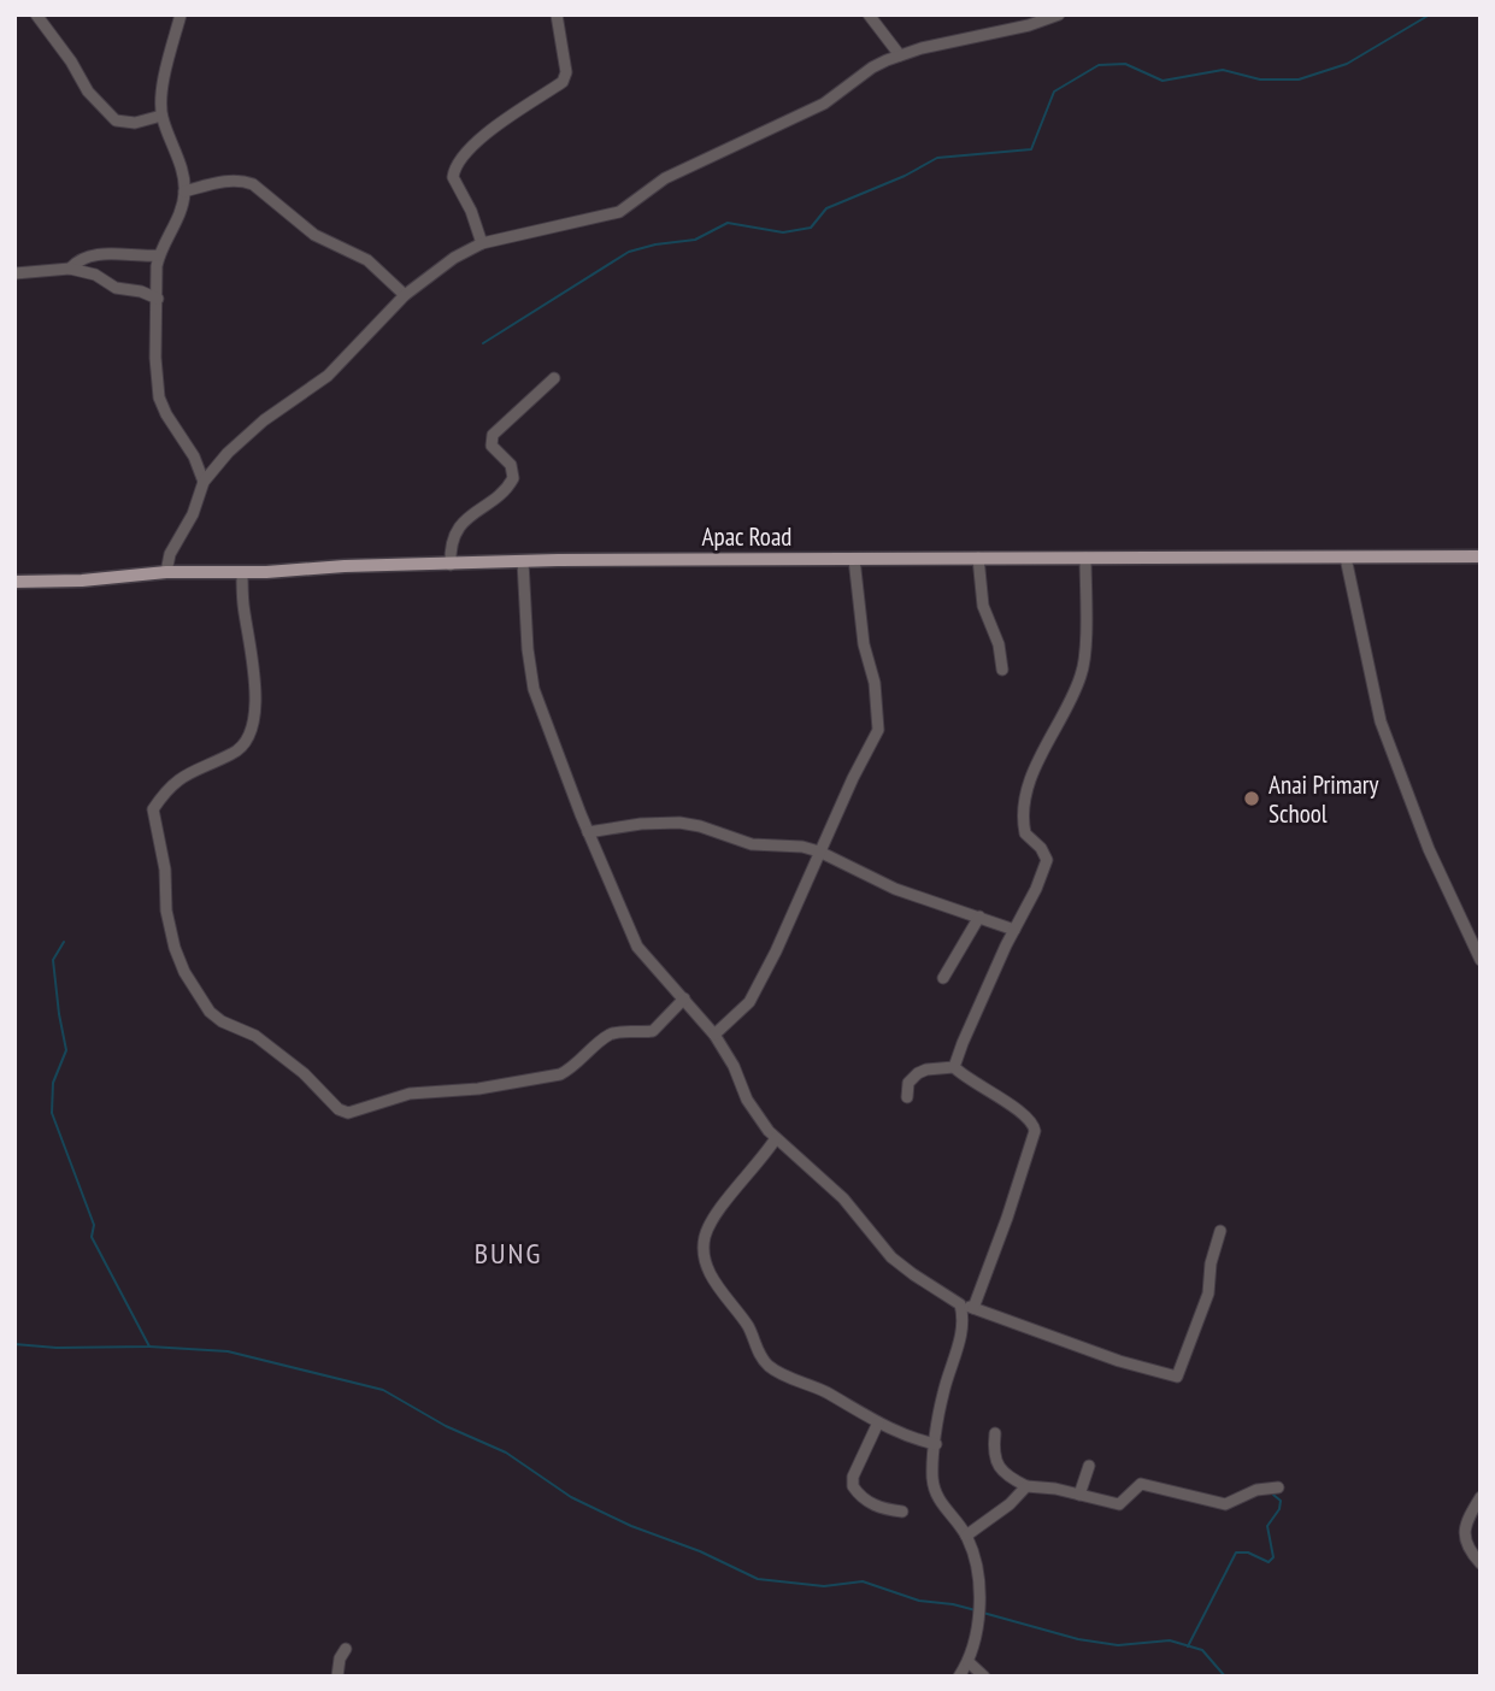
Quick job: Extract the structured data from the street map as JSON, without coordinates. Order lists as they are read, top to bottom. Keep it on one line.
{"streets":{"main road":["Apac Road"]},"districts":["BUNG"],"places":["Anai Primary School"]}
